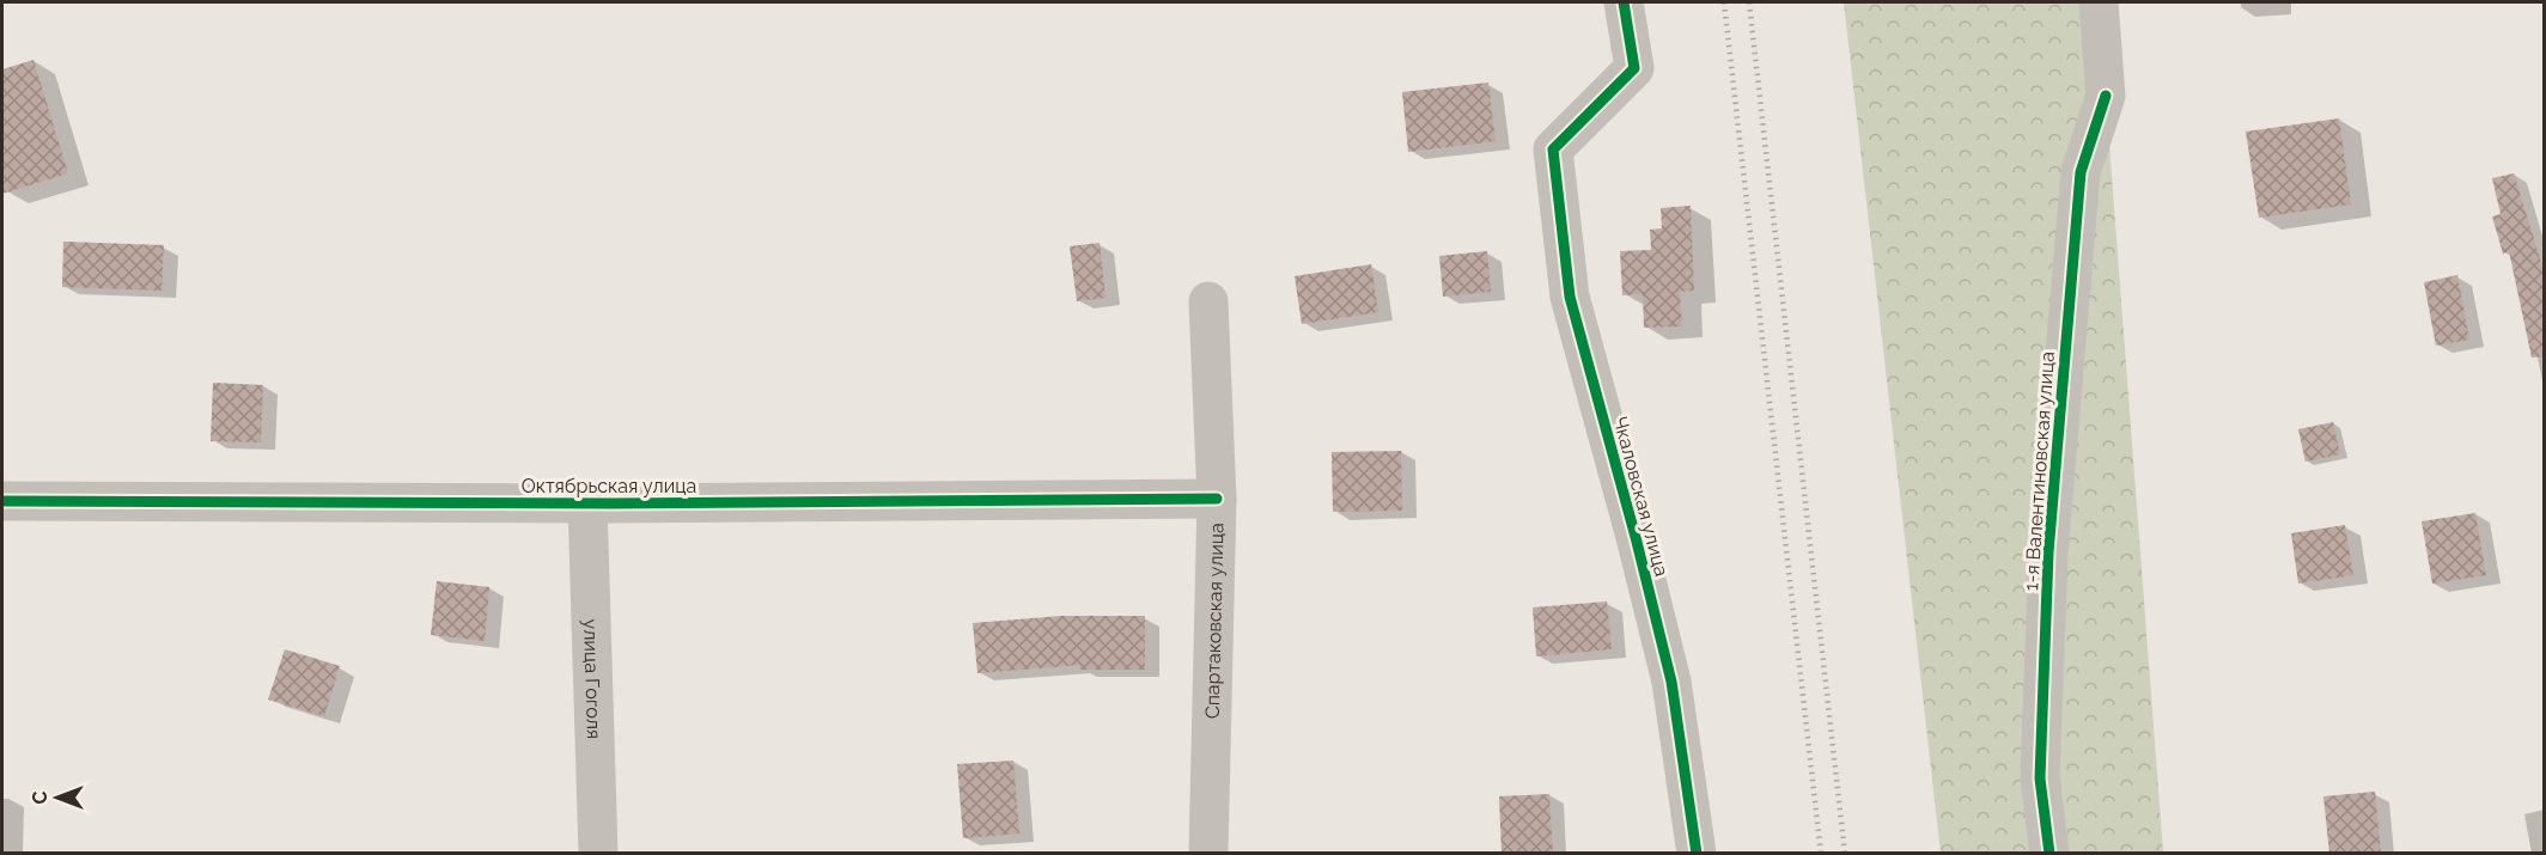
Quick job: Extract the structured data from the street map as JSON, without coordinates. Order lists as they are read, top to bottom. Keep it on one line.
{"streets":{"street":["1-я Валентиновская улица","Октябрьская улица","Чкаловская улица","Спартаковская улица","улица Гоголя"]},"crossings":[["Октябрьская улица","Спартаковская улица"],["Октябрьская улица","улица Гоголя"]],"north":"left"}
